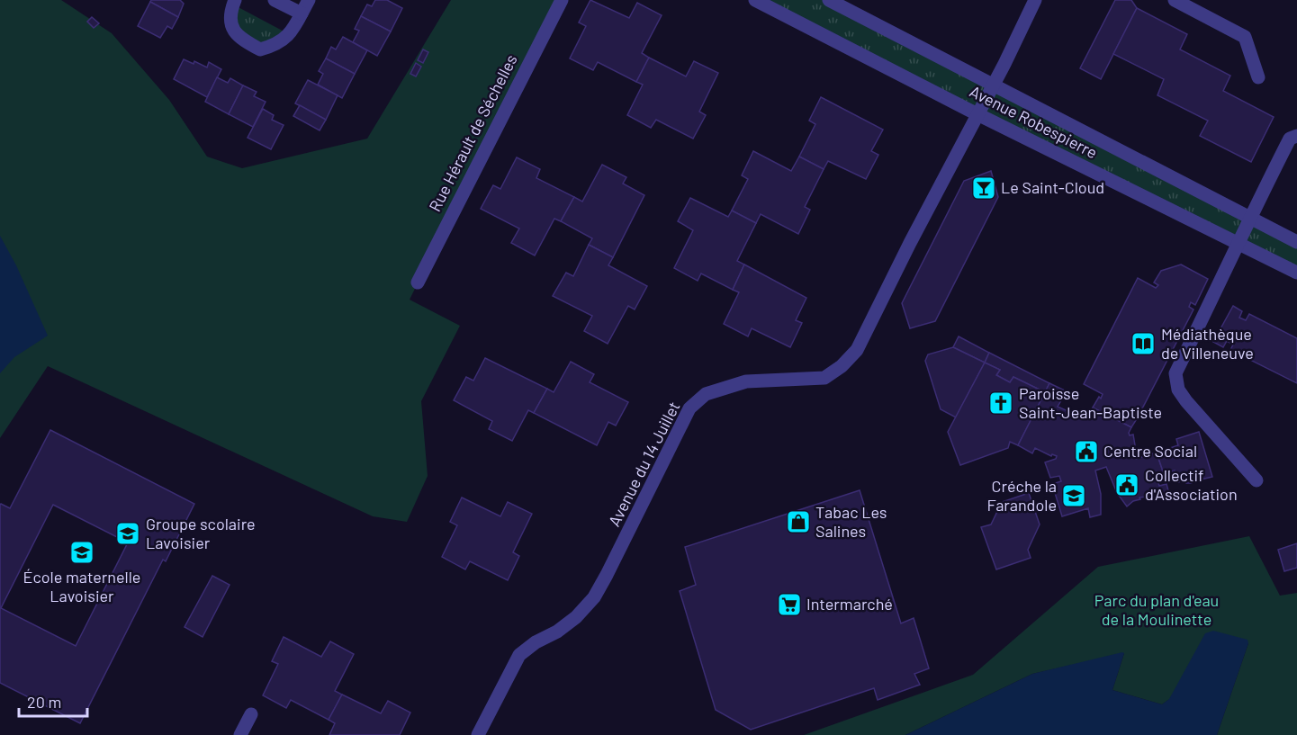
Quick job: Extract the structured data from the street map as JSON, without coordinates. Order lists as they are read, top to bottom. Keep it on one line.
{"streets":{"street":["Avenue Robespierre","Rue Hérault de Séchelles","Avenue du 14 Juillet"]},"crossings":[["Avenue Robespierre","Avenue du 14 Juillet"]],"parks":["Parc du plan d'eau de la Moulinette"],"places":{"bar":["Le Saint-Cloud"],"library":["Médiathèque de Villeneuve"],"church":["Paroisse Saint-Jean-Baptiste"],"public building":["Centre Social","Collectif d'Association"],"school or university":["Créche la Farandole","Groupe scolaire Lavoisier","École maternelle Lavoisier"],"shop":["Tabac Les Salines"],"supermarket":["Intermarché"]},"scale_bar":"20 m"}
